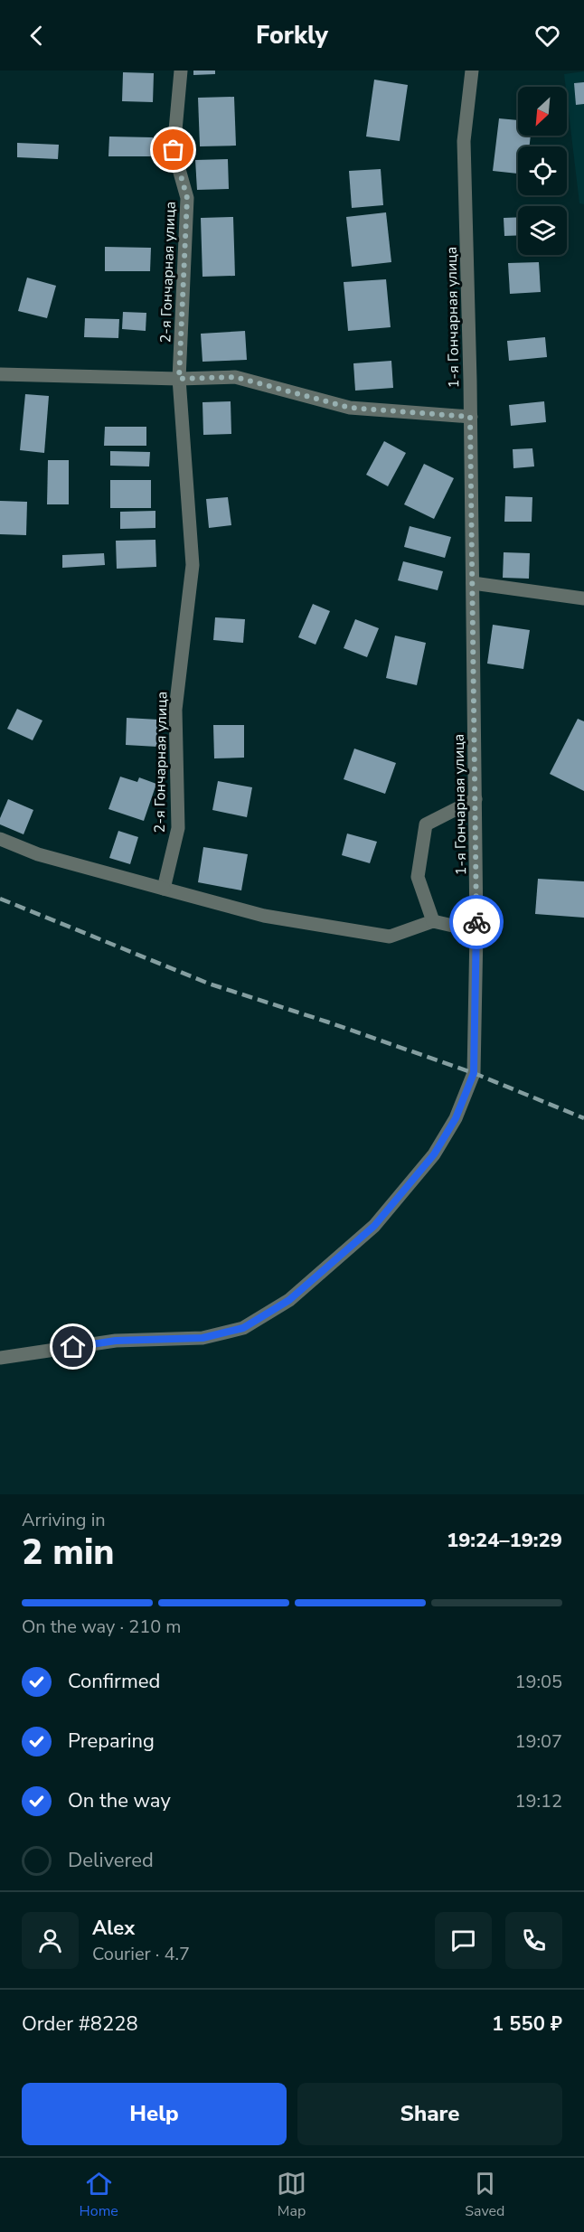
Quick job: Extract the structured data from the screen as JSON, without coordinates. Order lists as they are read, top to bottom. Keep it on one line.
{"streets":{"street":["2-я Гончарная улица","1-я Гончарная улица"]},"north":"bottom left","page":{"header":"Forkly","heading":["2 min","Arriving in","19:24–19:29"],"panel":["Alex","Courier · 4.7","Order #8228","1 550 ₽"],"bar":"On the way · 210 m","list":[["Confirmed","19:05"],["Preparing","19:07"],["On the way","19:12"],"Delivered"],"buttons":["Help","Share"],"tabs":["Home","Map","Saved"]}}
